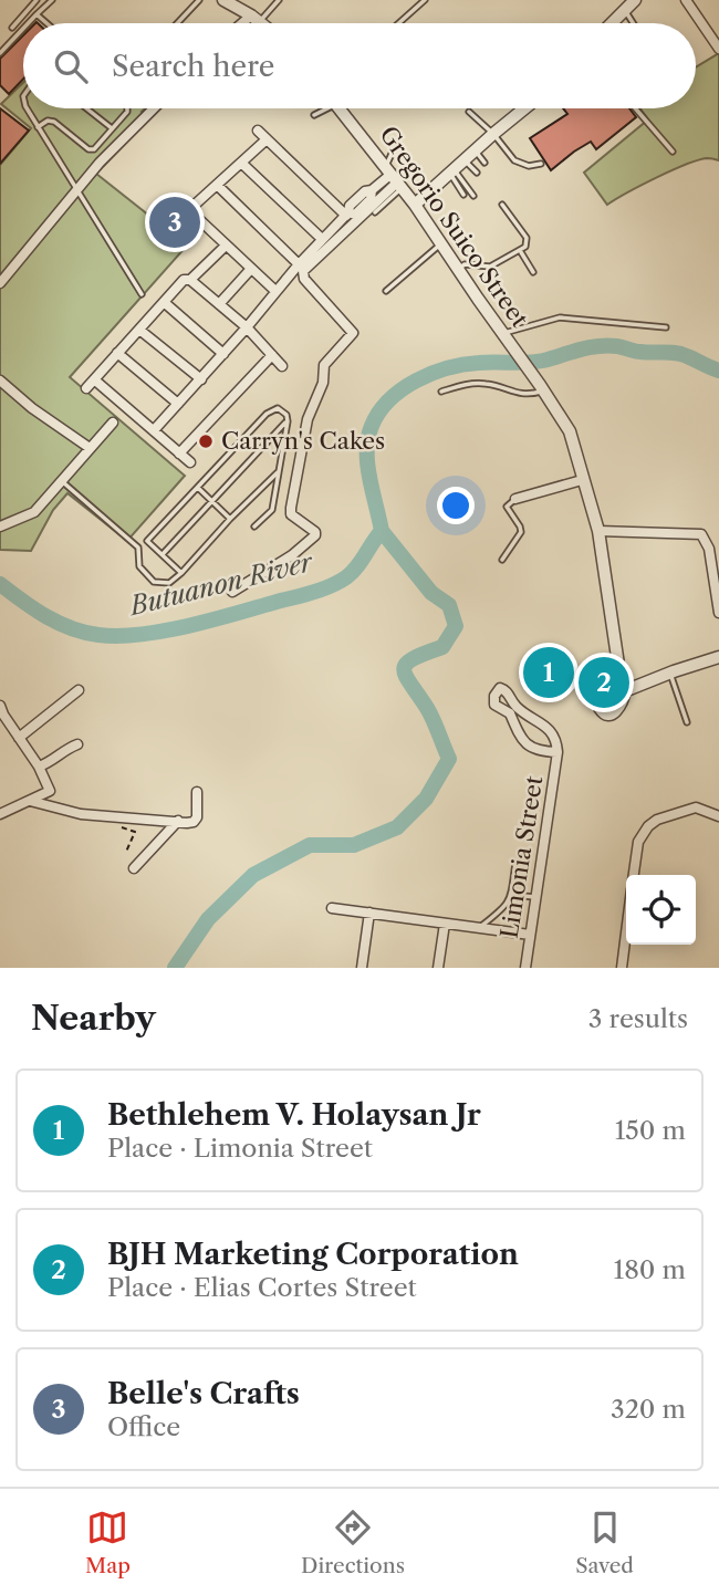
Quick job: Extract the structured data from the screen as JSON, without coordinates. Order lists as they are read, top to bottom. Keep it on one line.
{"streets":{"street":["Gregorio Suico Street","Limonia Street"]},"water":["Butuanon River"],"places":["Carryn's Cakes"],"page":{"search":"Search here","pins":["3","1","2"],"heading":["Nearby","3 results"],"list":[{"mark":"1","name":"Bethlehem V. Holaysan Jr","note":"Place · Limonia Street","value":"150 m"},{"mark":"2","name":"BJH Marketing Corporation","note":"Place · Elias Cortes Street","value":"180 m"},{"mark":"3","name":"Belle's Crafts","note":"Office","value":"320 m"}],"nav":["Map","Directions","Saved"]}}
